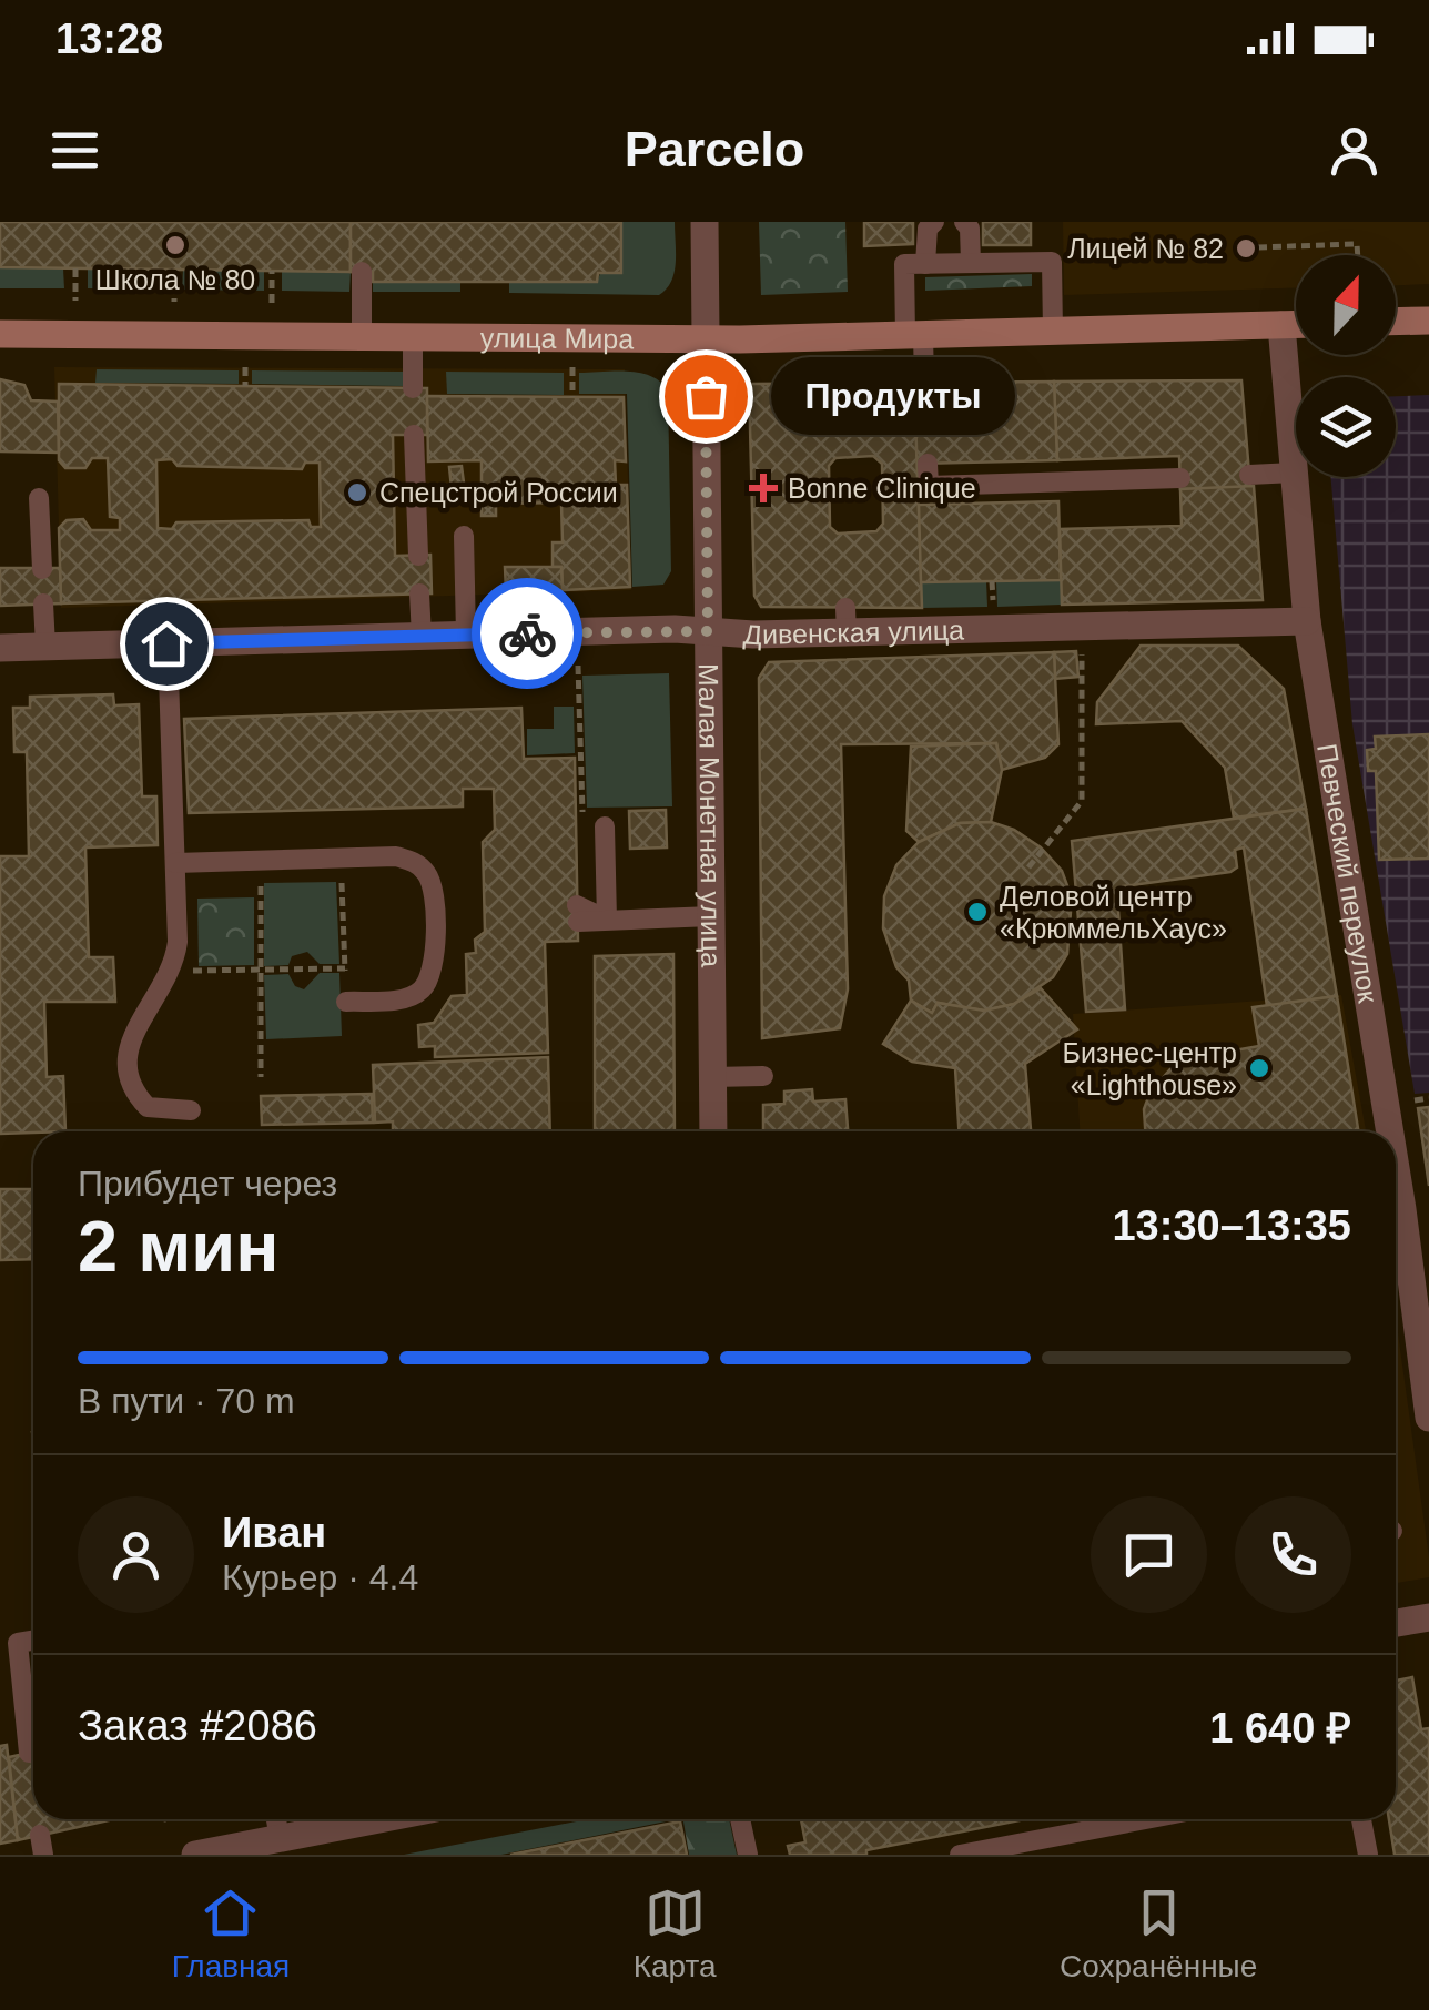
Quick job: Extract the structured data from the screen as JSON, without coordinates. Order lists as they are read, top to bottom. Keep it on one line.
{"streets":{"street":["улица Мира","Дивенская улица","Малая Монетная улица","Певческий переулок"]},"crossings":[["улица Мира","Малая Монетная улица"],["улица Мира","Певческий переулок"],["Дивенская улица","Малая Монетная улица"],["Дивенская улица","Певческий переулок"]],"places":{"other":["Школа № 80","Лицей № 82","Продукты","Спецстрой России","Деловой центр «КрюммельХаус»","Бизнес-центр «Lighthouse»"],"health":["Bonne Clinique"]},"north":"top","page":{"status":"13:28","header":"Parcelo","bubble":"Продукты","heading":["2 мин","Прибудет через","13:30–13:35"],"panel":["Иван","Курьер · 4.4","Заказ #2086","1 640 ₽"],"bar":"В пути · 70 m","tabs":["Главная","Карта","Сохранённые"]}}
